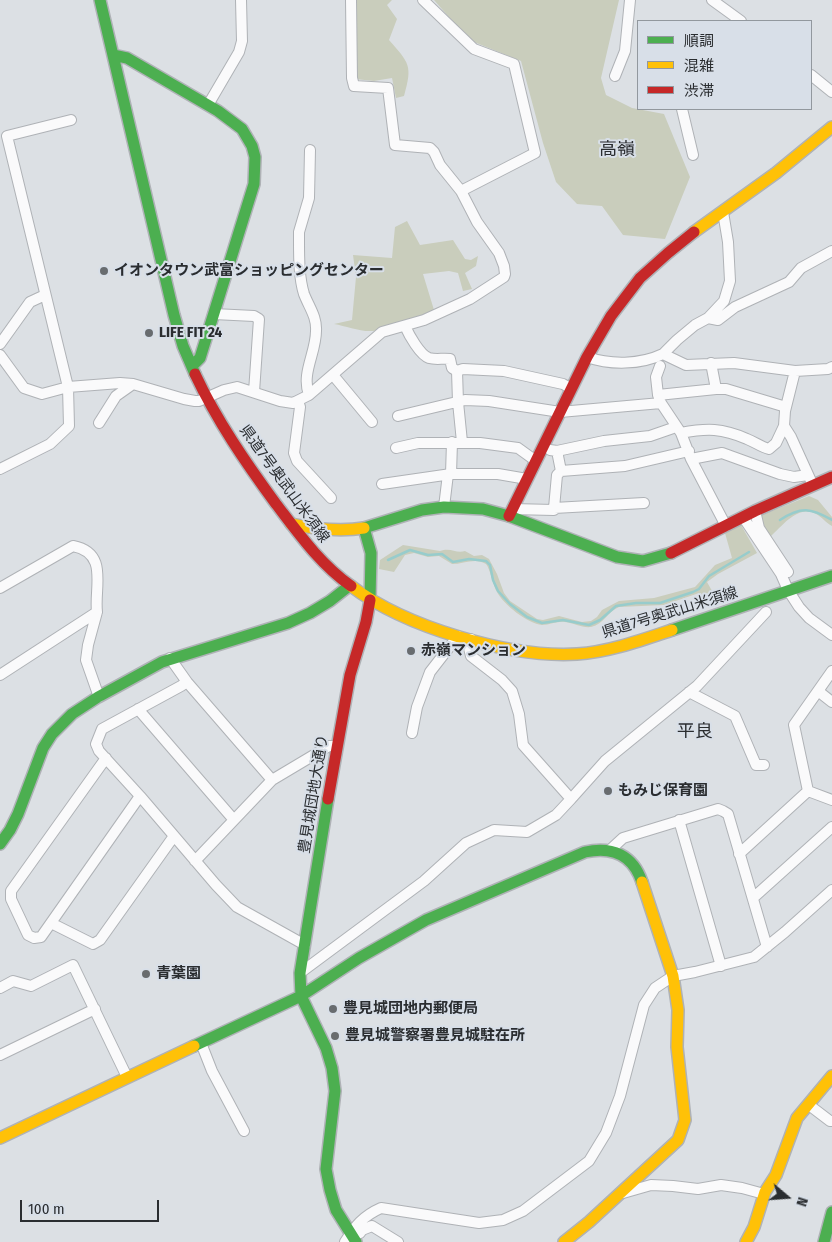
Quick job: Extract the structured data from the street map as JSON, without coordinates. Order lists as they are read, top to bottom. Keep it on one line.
{"streets":{"main road":["県道7号奥武山米須線","豊見城団地大通り"]},"crossings":[["県道7号奥武山米須線","豊見城団地大通り"]],"districts":["高嶺","平良"],"places":["イオンタウン武富ショッピングセンター","LIFE FIT 24","赤嶺マンション","もみじ保育園","青葉園","豊見城団地内郵便局","豊見城警察署豊見城駐在所"],"legend":["順調","混雑","渋滞"],"scale_bar":"100 m","north":"right"}
